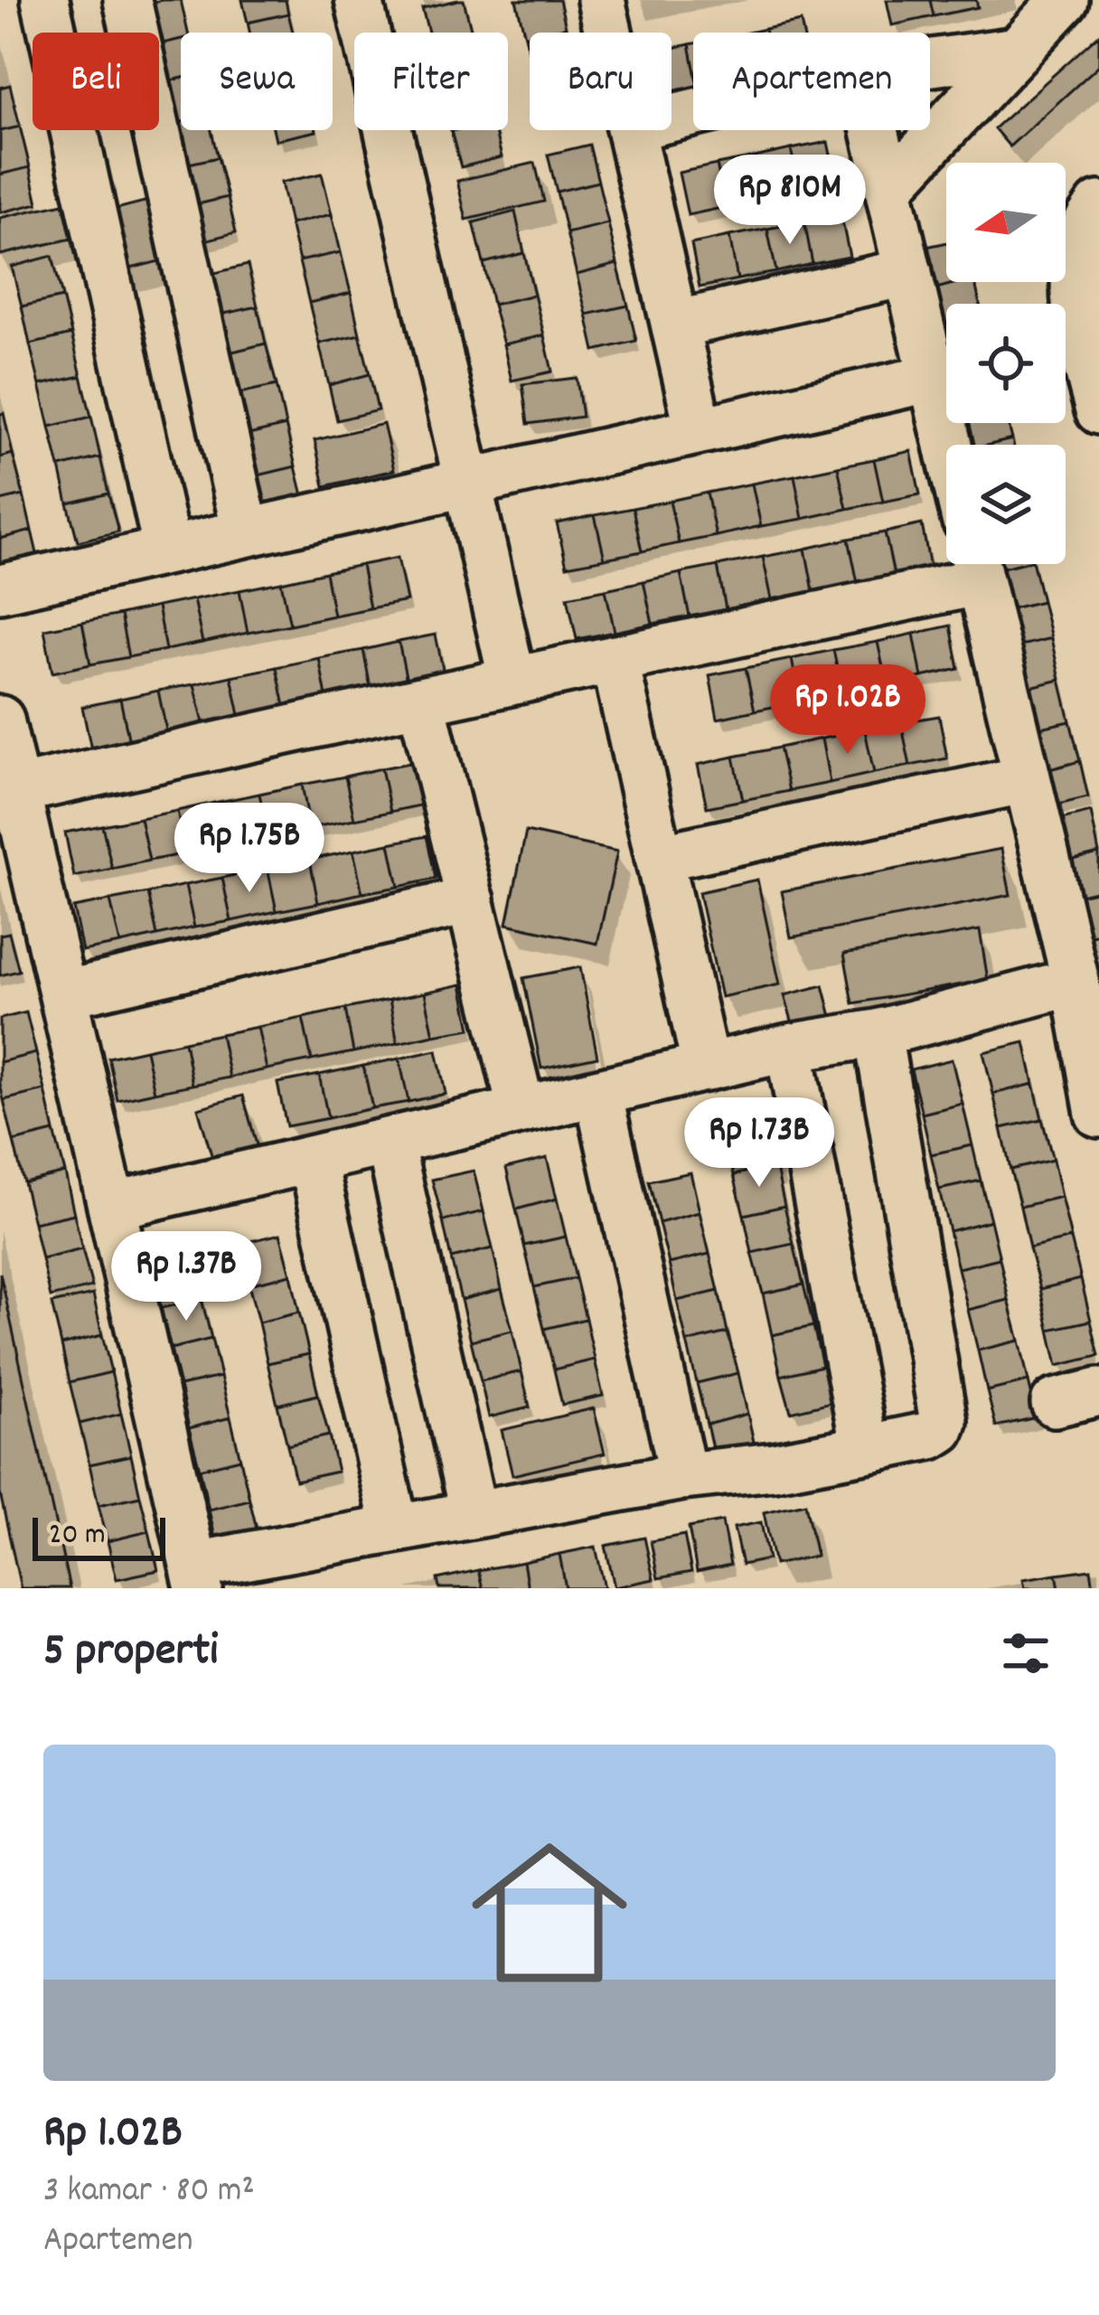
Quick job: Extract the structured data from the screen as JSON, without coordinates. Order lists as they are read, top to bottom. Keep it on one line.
{"scale_bar":"20 m","north":"left","page":{"chip":["Beli","Sewa","Filter","Baru","Apartemen"],"price":["Rp 810M","Rp 1.02B","Rp 1.75B","Rp 1.73B","Rp 1.37B"],"scale":"20 m","heading":"5 properti","list":[{"name":"Rp 1.02B","note":"3 kamar · 80 m² · Apartemen"}]}}
